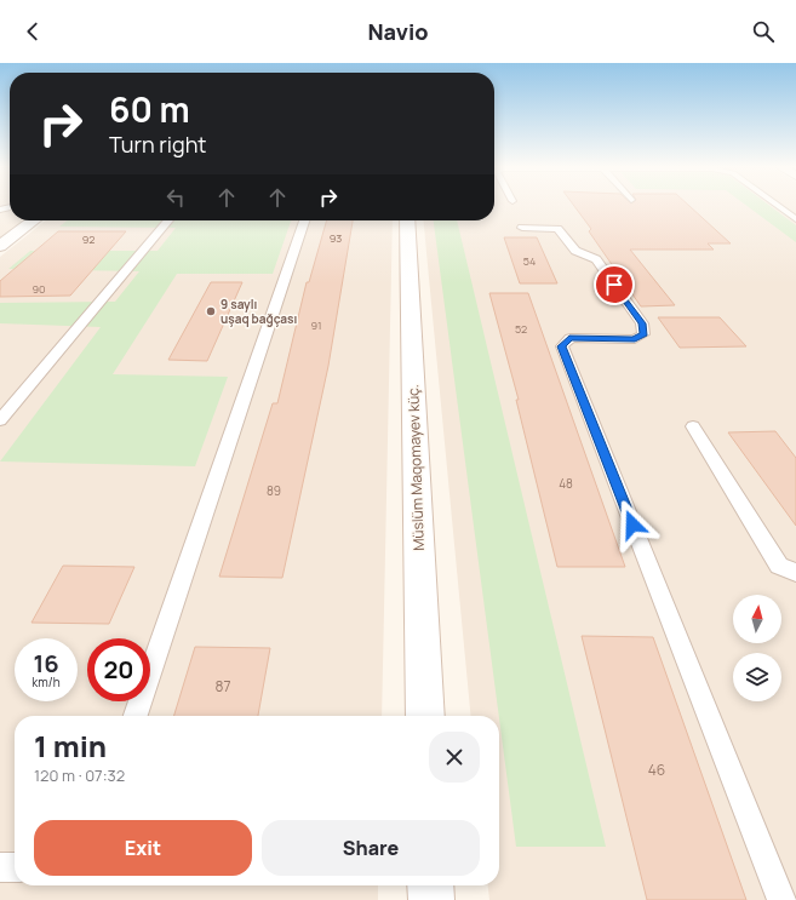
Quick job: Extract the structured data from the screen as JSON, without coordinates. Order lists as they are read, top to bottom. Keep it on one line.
{"streets":{"main road":["Müslüm Maqomayev küç."]},"places":["9 saylı uşaq bağçası"],"house_numbers":["93","92","54","90","91","52","48","89","87","46"],"north":"top","page":{"header":"Navio","turn":["60 m","Turn right"],"speed":"16 km/h","limit":"20","heading":["1 min","120 m · 07:32"],"buttons":["Exit","Share"]}}
